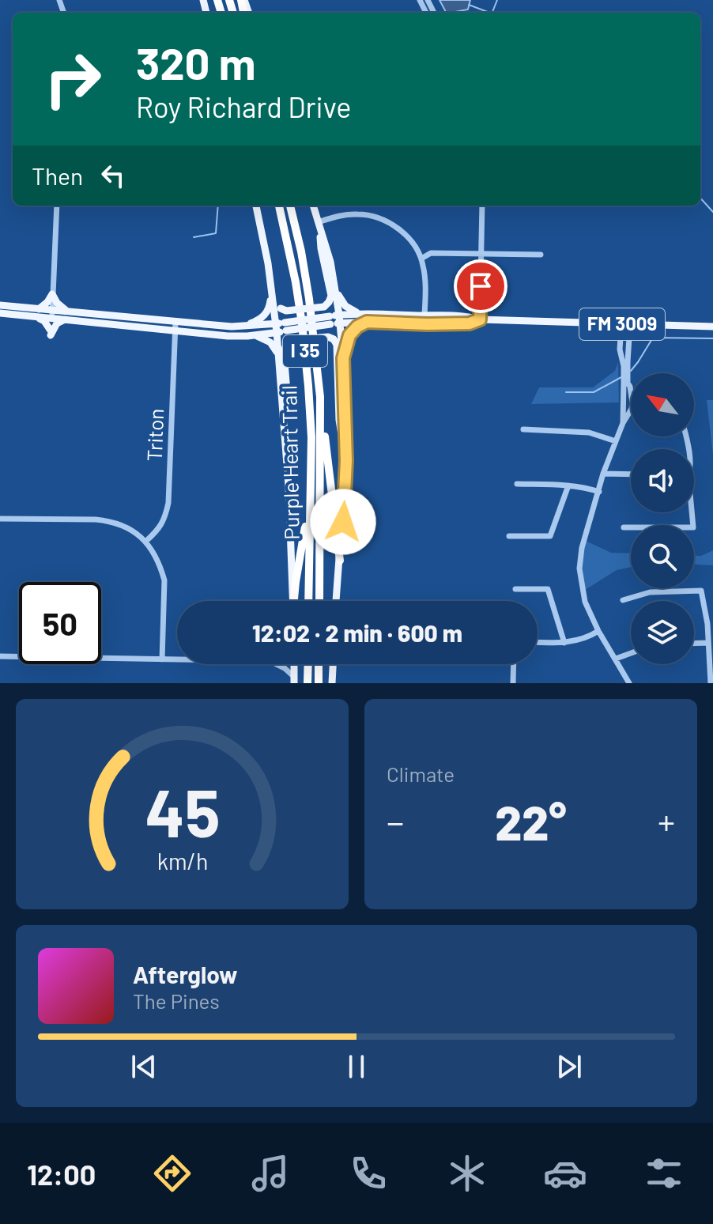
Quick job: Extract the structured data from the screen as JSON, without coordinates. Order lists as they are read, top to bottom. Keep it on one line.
{"streets":{"highway":["I 35","Purple Heart Trail"],"main road":["FM 3009"],"street":["Triton"]},"crossings":[["FM 3009","Triton"]],"north":"top left","page":{"turn":["320 m","Roy Richard Drive"],"then":"Then","limit":"50","trip":"12:02 · 2 min · 600 m","tile":"Climate","heat":["−","22°","+"],"song":["Afterglow","The Pines"],"tabs":"12:00","gauge":["45","km/h"]}}
